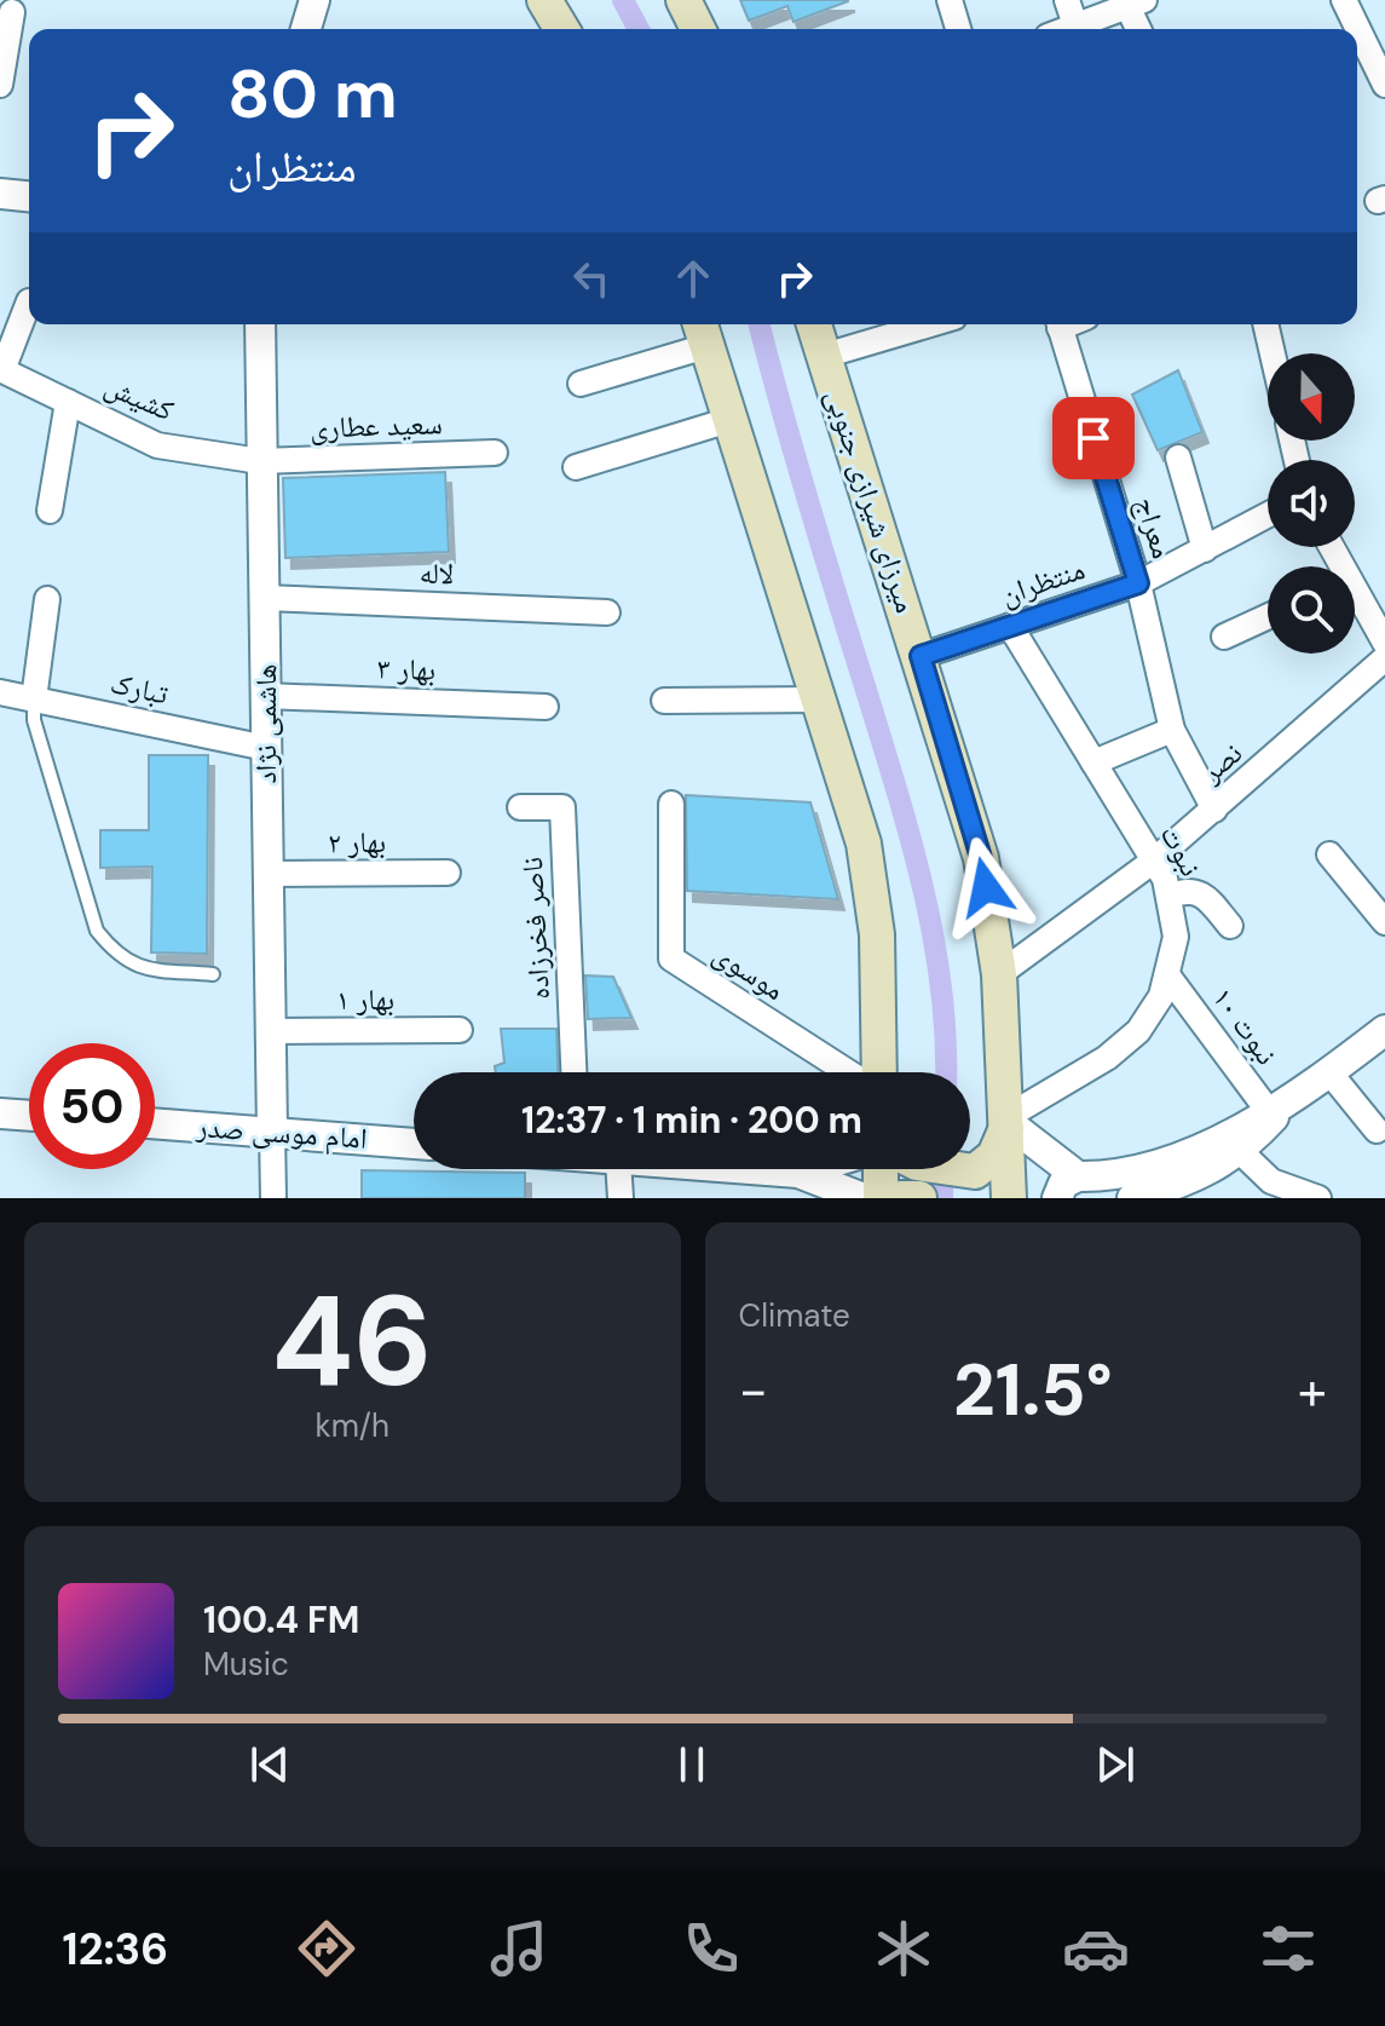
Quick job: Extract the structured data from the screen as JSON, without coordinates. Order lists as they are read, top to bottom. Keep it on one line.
{"streets":{"main road":["میرزای شیرازی جنوبی"],"street":["کشیش","سعید عطاری","معراج","لاله","منتظران","بهار ۳","تبارک","هاشمی نژاد","نصر","بهار ۲","نبوت","ناصر فخرزاده","موسوی","بهار ۱","نبوت ۱۰","امام موسی صدر"]},"crossings":[["کشیش","سعید عطاری"],["کشیش","هاشمی نژاد"],["سعید عطاری","هاشمی نژاد"],["میرزای شیرازی جنوبی","منتظران"],["میرزای شیرازی جنوبی","نصر"],["میرزای شیرازی جنوبی","نبوت"],["معراج","منتظران"],["معراج","نصر"],["لاله","هاشمی نژاد"],["منتظران","نبوت"],["بهار ۳","هاشمی نژاد"],["تبارک","هاشمی نژاد"],["هاشمی نژاد","بهار ۲"],["هاشمی نژاد","بهار ۱"],["هاشمی نژاد","امام موسی صدر"],["نصر","نبوت"],["نبوت","نبوت ۱۰"]],"north":"bottom","page":{"turn":["80 m","منتظران"],"limit":"50","trip":"12:37 · 1 min · 200 m","tile":[["46","km/h"],"Climate"],"heat":["−","21.5°","+"],"song":["100.4 FM","Music"],"tabs":"12:36"}}
